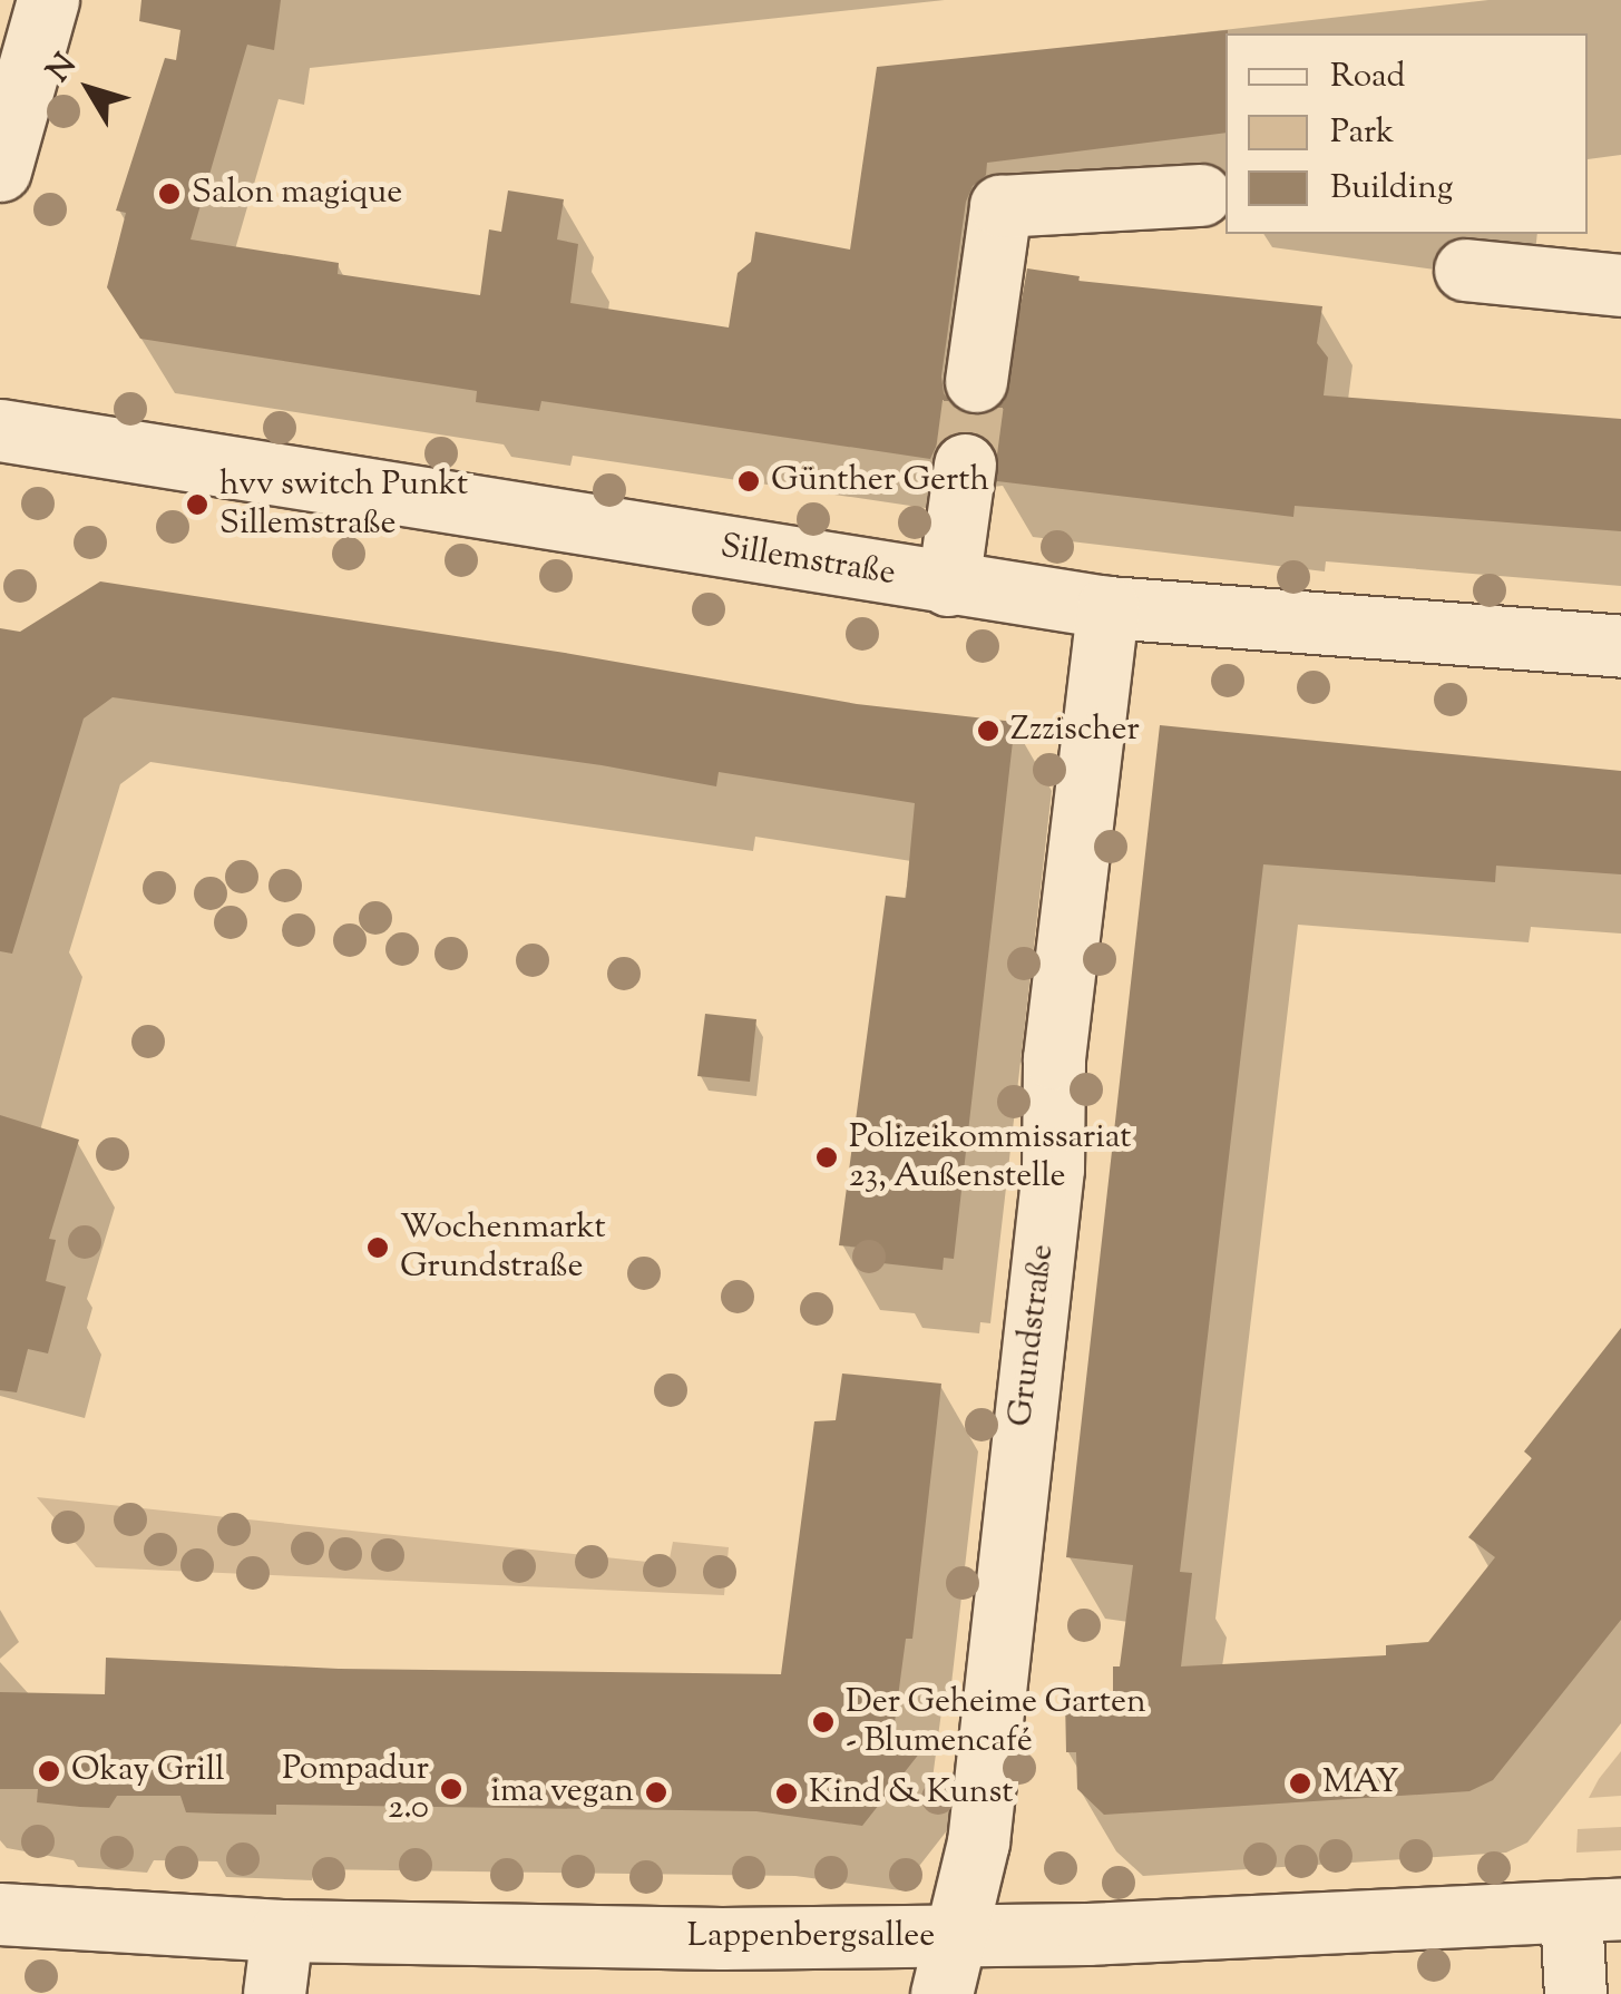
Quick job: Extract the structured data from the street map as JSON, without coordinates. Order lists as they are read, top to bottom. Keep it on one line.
{"streets":{"street":["Sillemstraße","Grundstraße","Lappenbergsallee"]},"crossings":[["Sillemstraße","Grundstraße"],["Grundstraße","Lappenbergsallee"]],"places":["Salon magique","Günther Gerth","hvv switch Punkt Sillemstraße","Zzzischer","Polizeikommissariat 23, Außenstelle","Wochenmarkt Grundstraße","Der Geheime Garten - Blumencafé","Okay Grill","MAY","Pompadur 2.0","ima vegan","Kind & Kunst"],"legend":["Road","Park","Building"],"north":"top left"}
